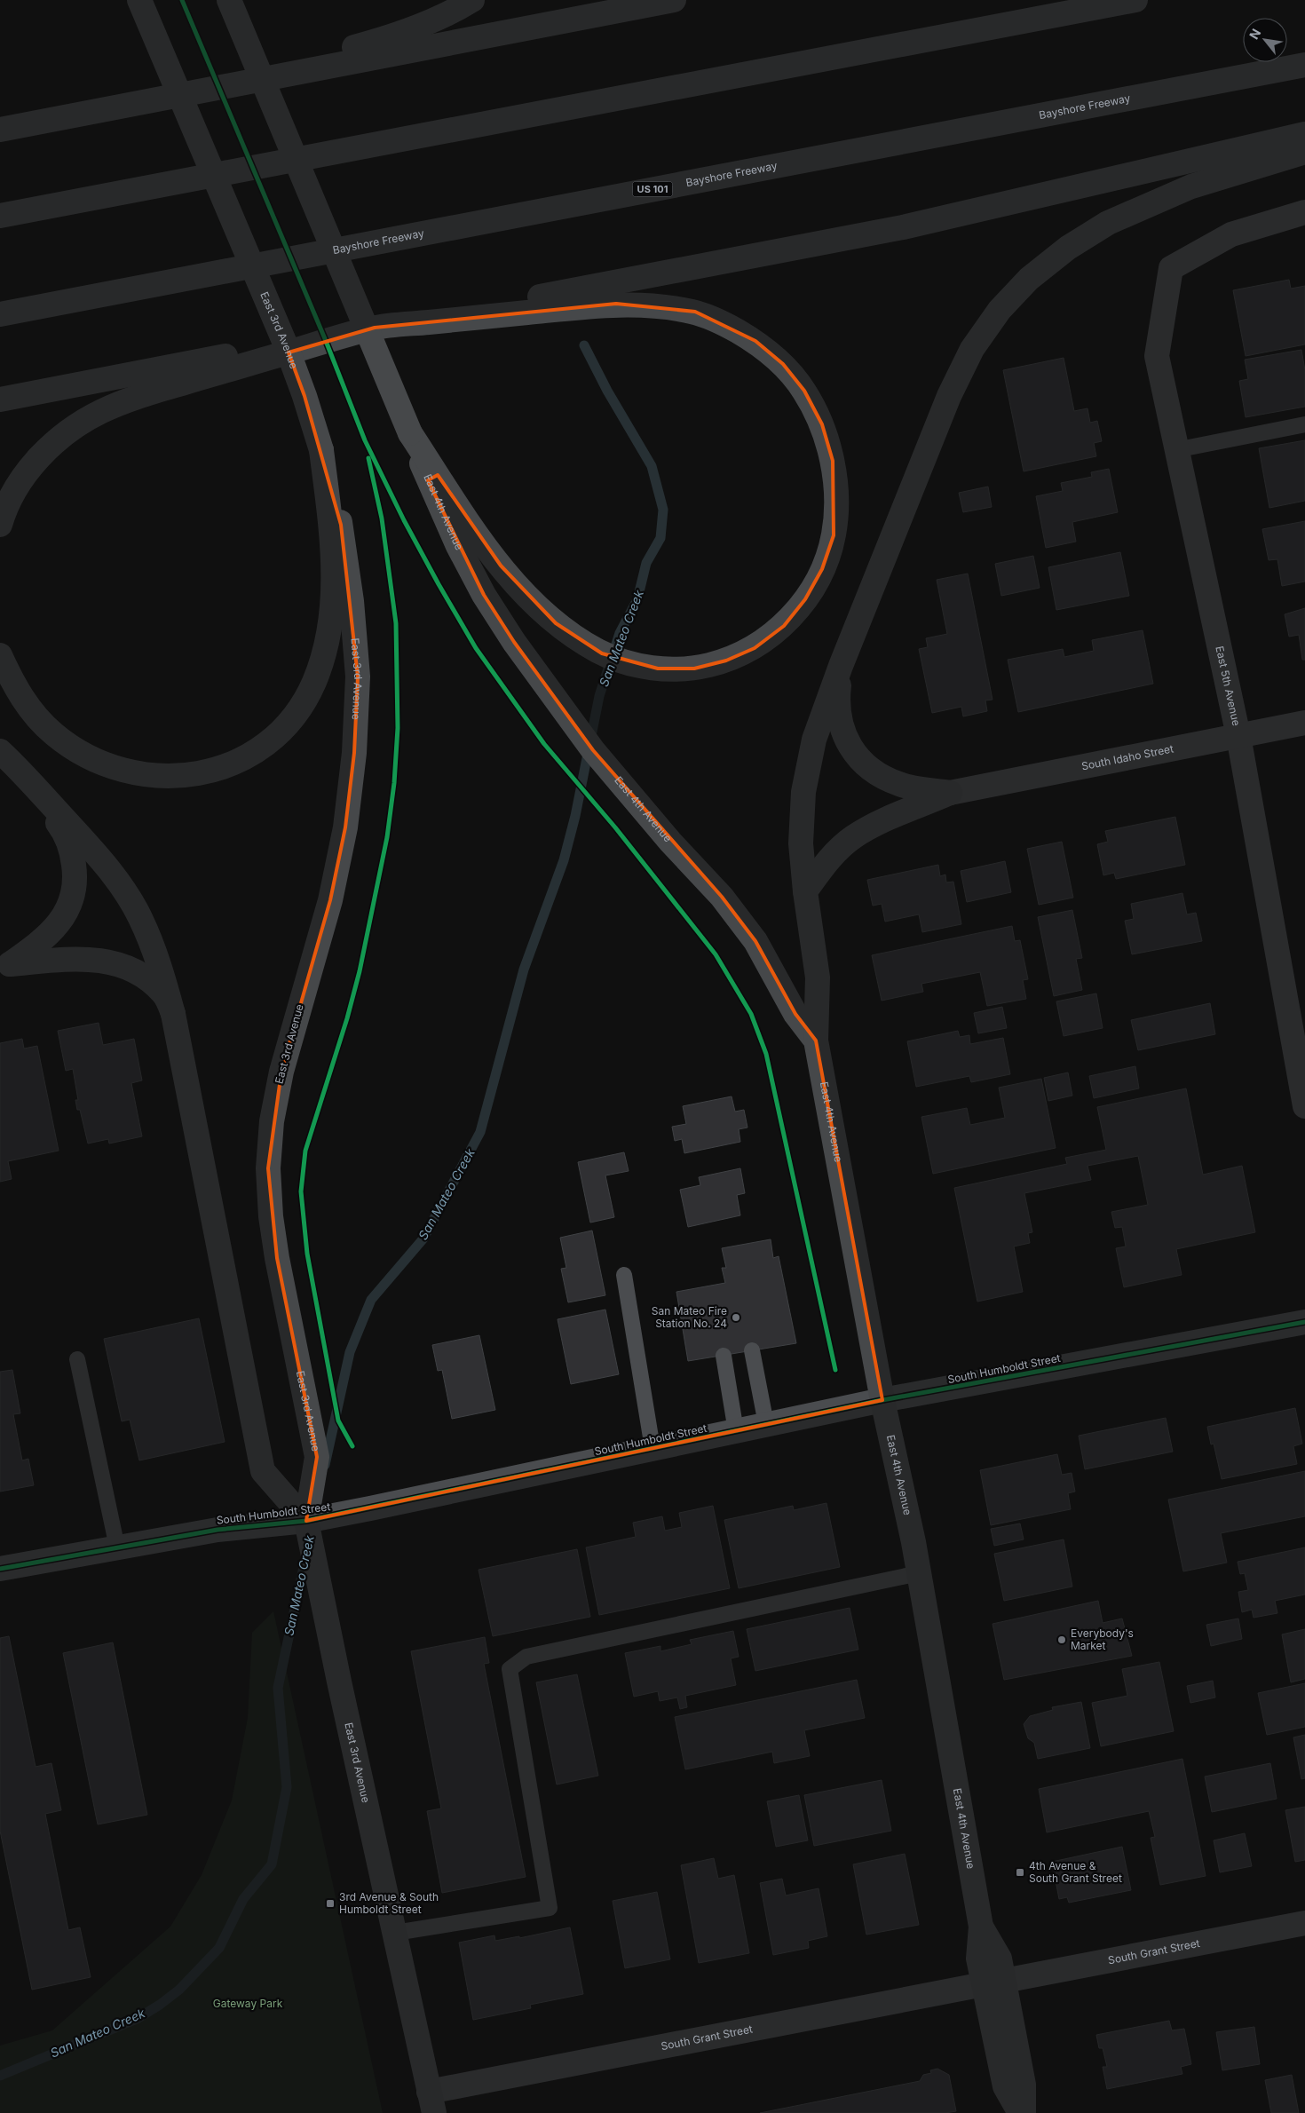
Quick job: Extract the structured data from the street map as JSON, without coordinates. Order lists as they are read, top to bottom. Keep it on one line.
{"streets":{"main road":["Bayshore Freeway","US 101","East 3rd Avenue","East 4th Avenue"],"street":["East 5th Avenue","South Idaho Street","South Humboldt Street","South Grant Street"]},"crossings":[["East 3rd Avenue","South Humboldt Street"],["East 3rd Avenue","South Grant Street"],["East 4th Avenue","South Humboldt Street"],["East 4th Avenue","South Grant Street"],["East 5th Avenue","South Idaho Street"]],"water":["San Mateo Creek"],"parks":["Gateway Park"],"places":{"other":["San Mateo Fire Station No. 24","Everybody's Market"],"transit":["4th Avenue & South Grant Street","3rd Avenue & South Humboldt Street"]},"north":"top left"}
